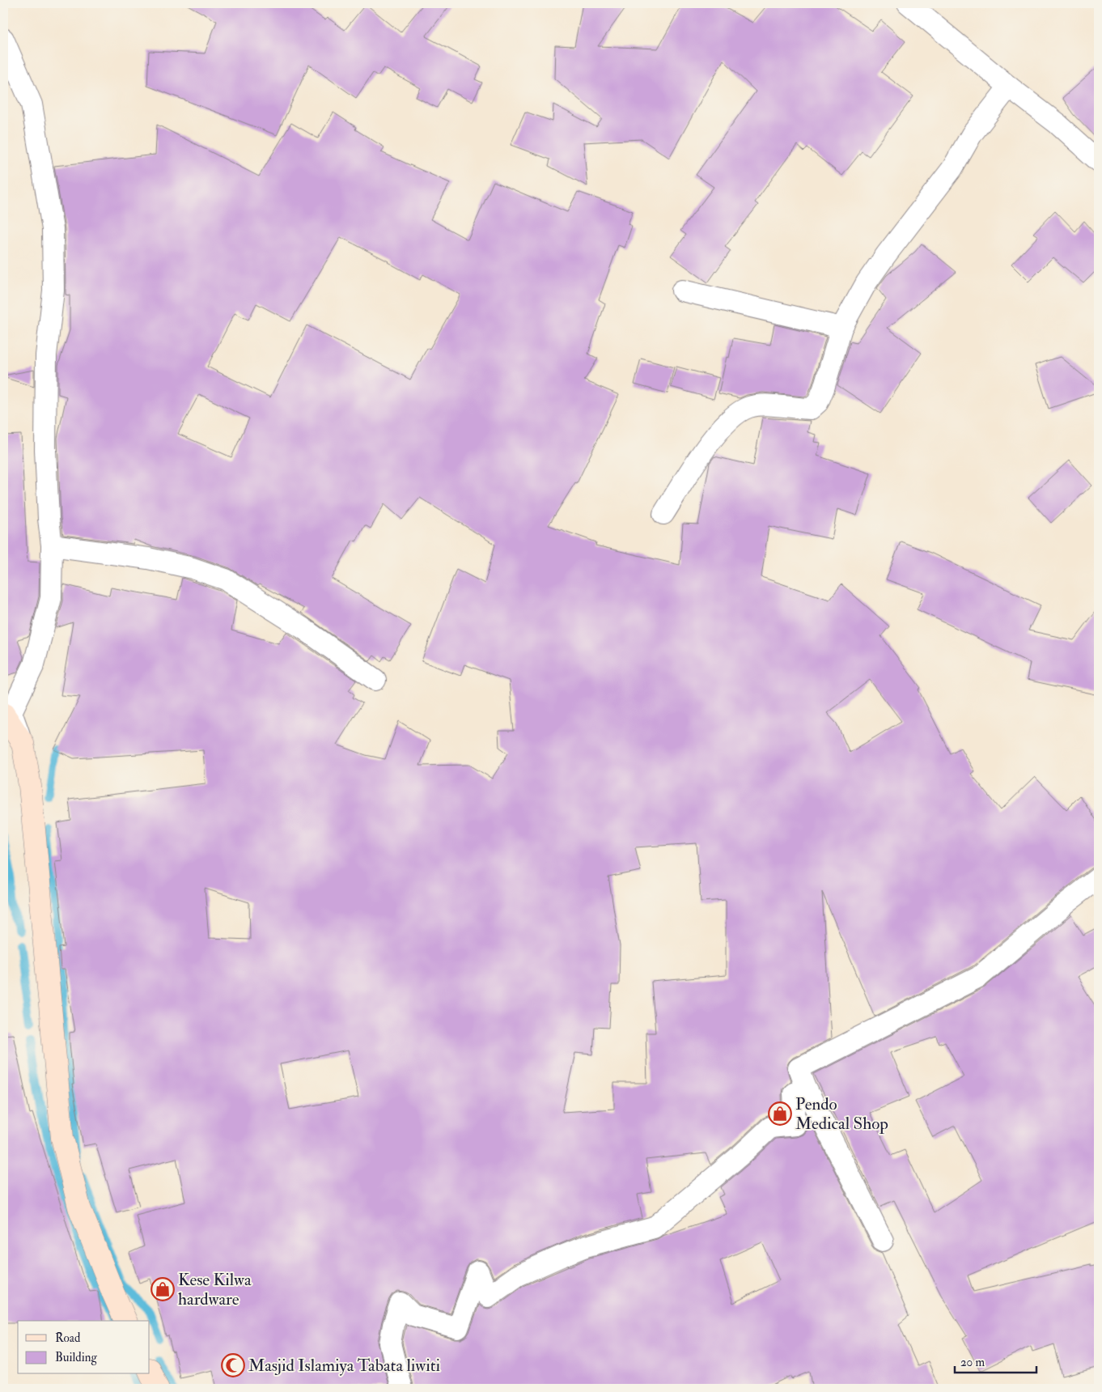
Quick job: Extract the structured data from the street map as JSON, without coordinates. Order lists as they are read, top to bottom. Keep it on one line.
{"places":{"shop":["Pendo Medical Shop","Kese Kilwa hardware"],"mosque":["Masjid Islamiya Tabata liwiti"]},"legend":["Road","Building"],"scale_bar":"20 m"}
